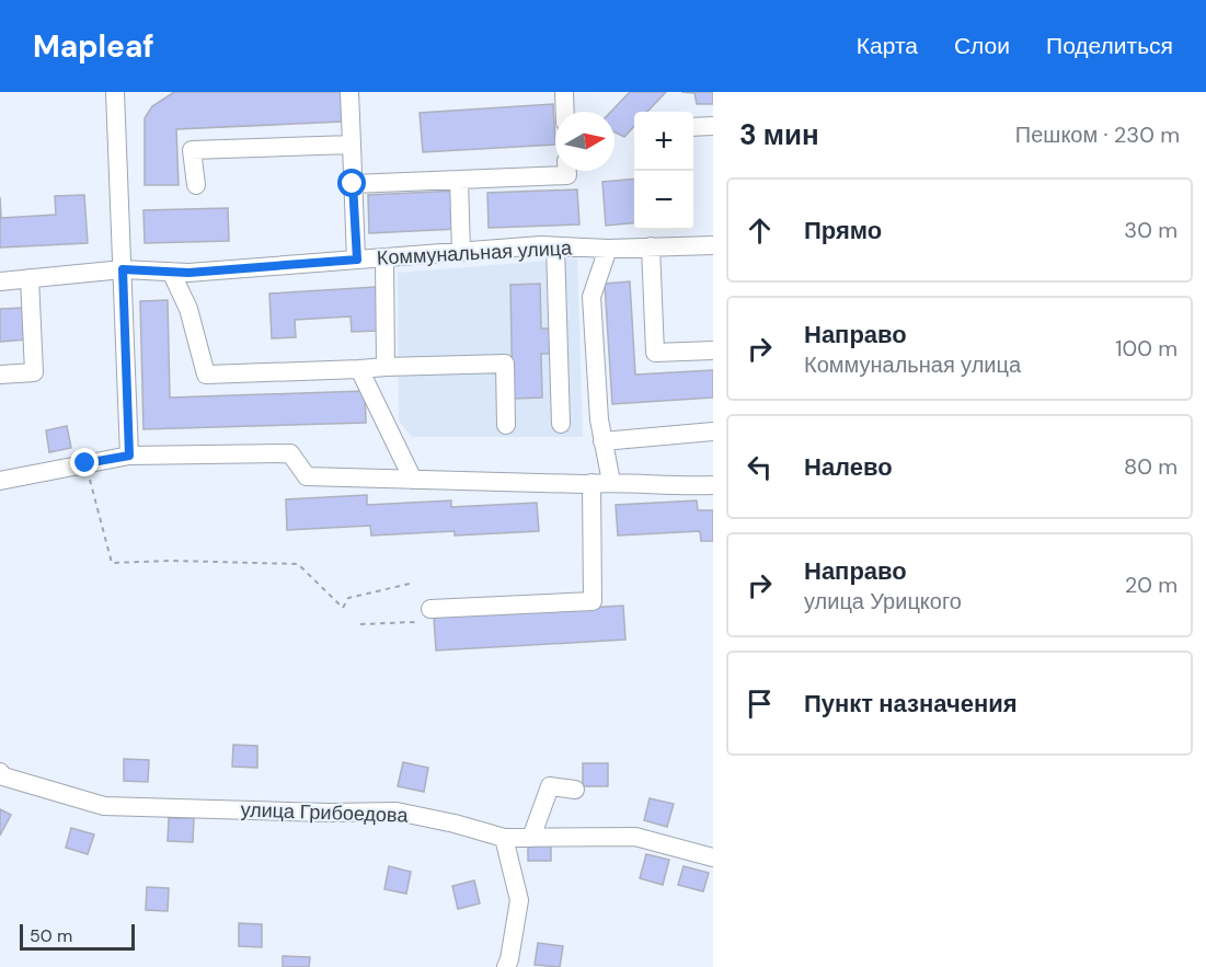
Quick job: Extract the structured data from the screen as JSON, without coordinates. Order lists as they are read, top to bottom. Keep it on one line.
{"streets":{"street":["Коммунальная улица","улица Грибоедова"]},"scale_bar":"50 m","north":"right","page":{"header":"Mapleaf","nav":["Карта","Слои","Поделиться"],"heading":["3 мин","Пешком · 230 m"],"map_buttons":["+","−"],"list":[["Прямо","30 m"],["Направо","Коммунальная улица","100 m"],["Налево","80 m"],["Направо","улица Урицкого","20 m"],"Пункт назначения"],"scale":"50 m"}}
